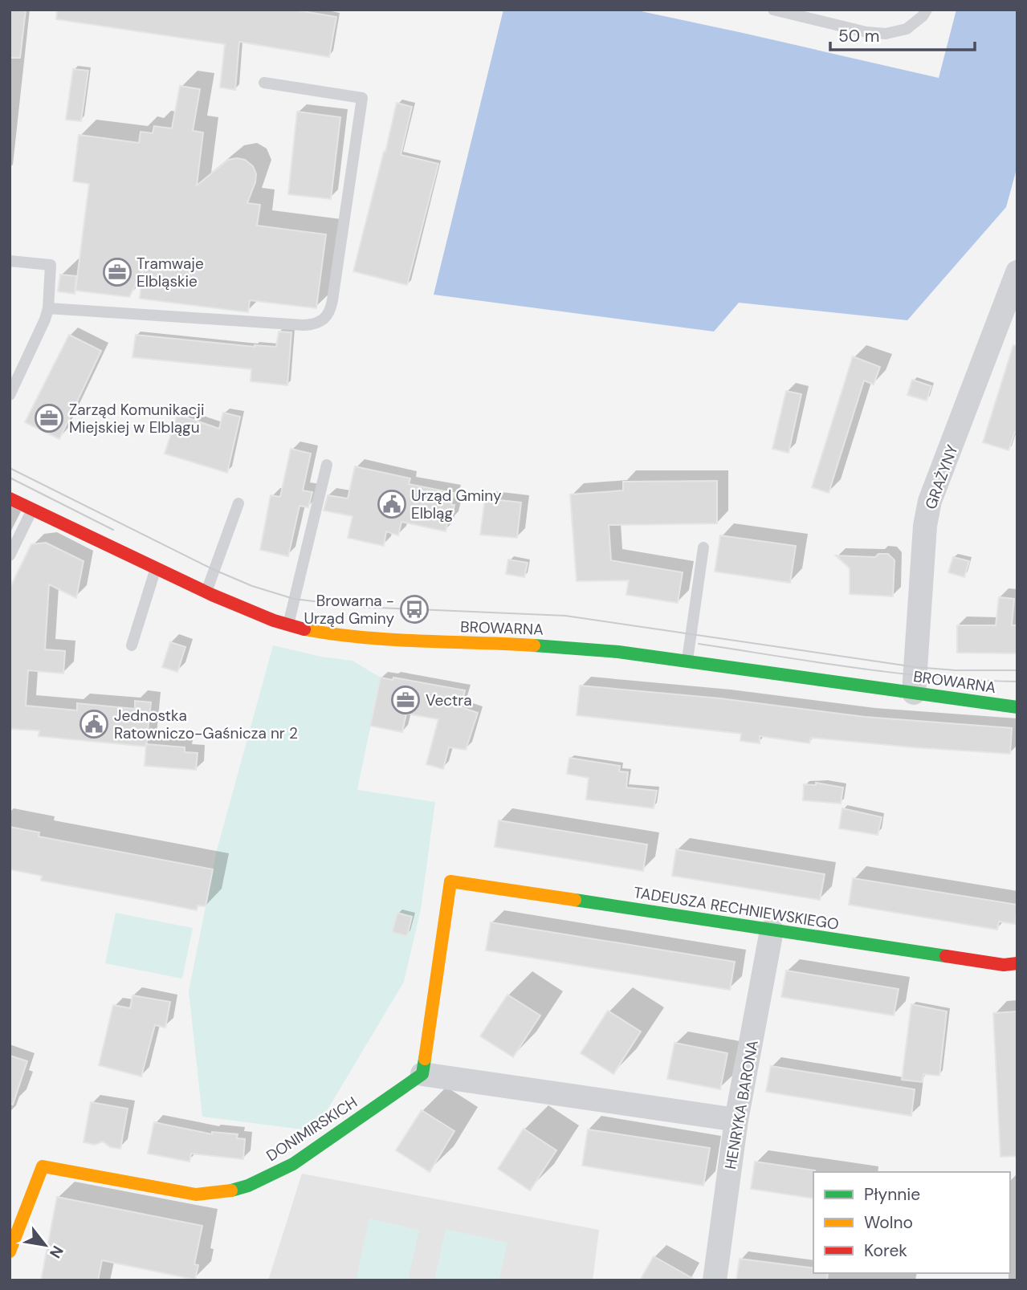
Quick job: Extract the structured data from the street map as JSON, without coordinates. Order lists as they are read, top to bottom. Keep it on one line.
{"streets":{"street":["GRAŻYNY","BROWARNA","TADEUSZA RECHNIEWSKIEGO","HENRYKA BARONA","DONIMIRSKICH"]},"crossings":[["GRAŻYNY","BROWARNA"],["TADEUSZA RECHNIEWSKIEGO","HENRYKA BARONA"],["TADEUSZA RECHNIEWSKIEGO","DONIMIRSKICH"]],"places":{"office":["Tramwaje Elbląskie","Zarząd Komunikacji Miejskiej w Elblągu","Vectra"],"public building":["Urząd Gminy Elbląg","Jednostka Ratowniczo-Gaśnicza nr 2"],"bus stop":["Browarna - Urząd Gminy"]},"legend":["Płynnie","Wolno","Korek"],"scale_bar":"50 m","north":"bottom right"}
